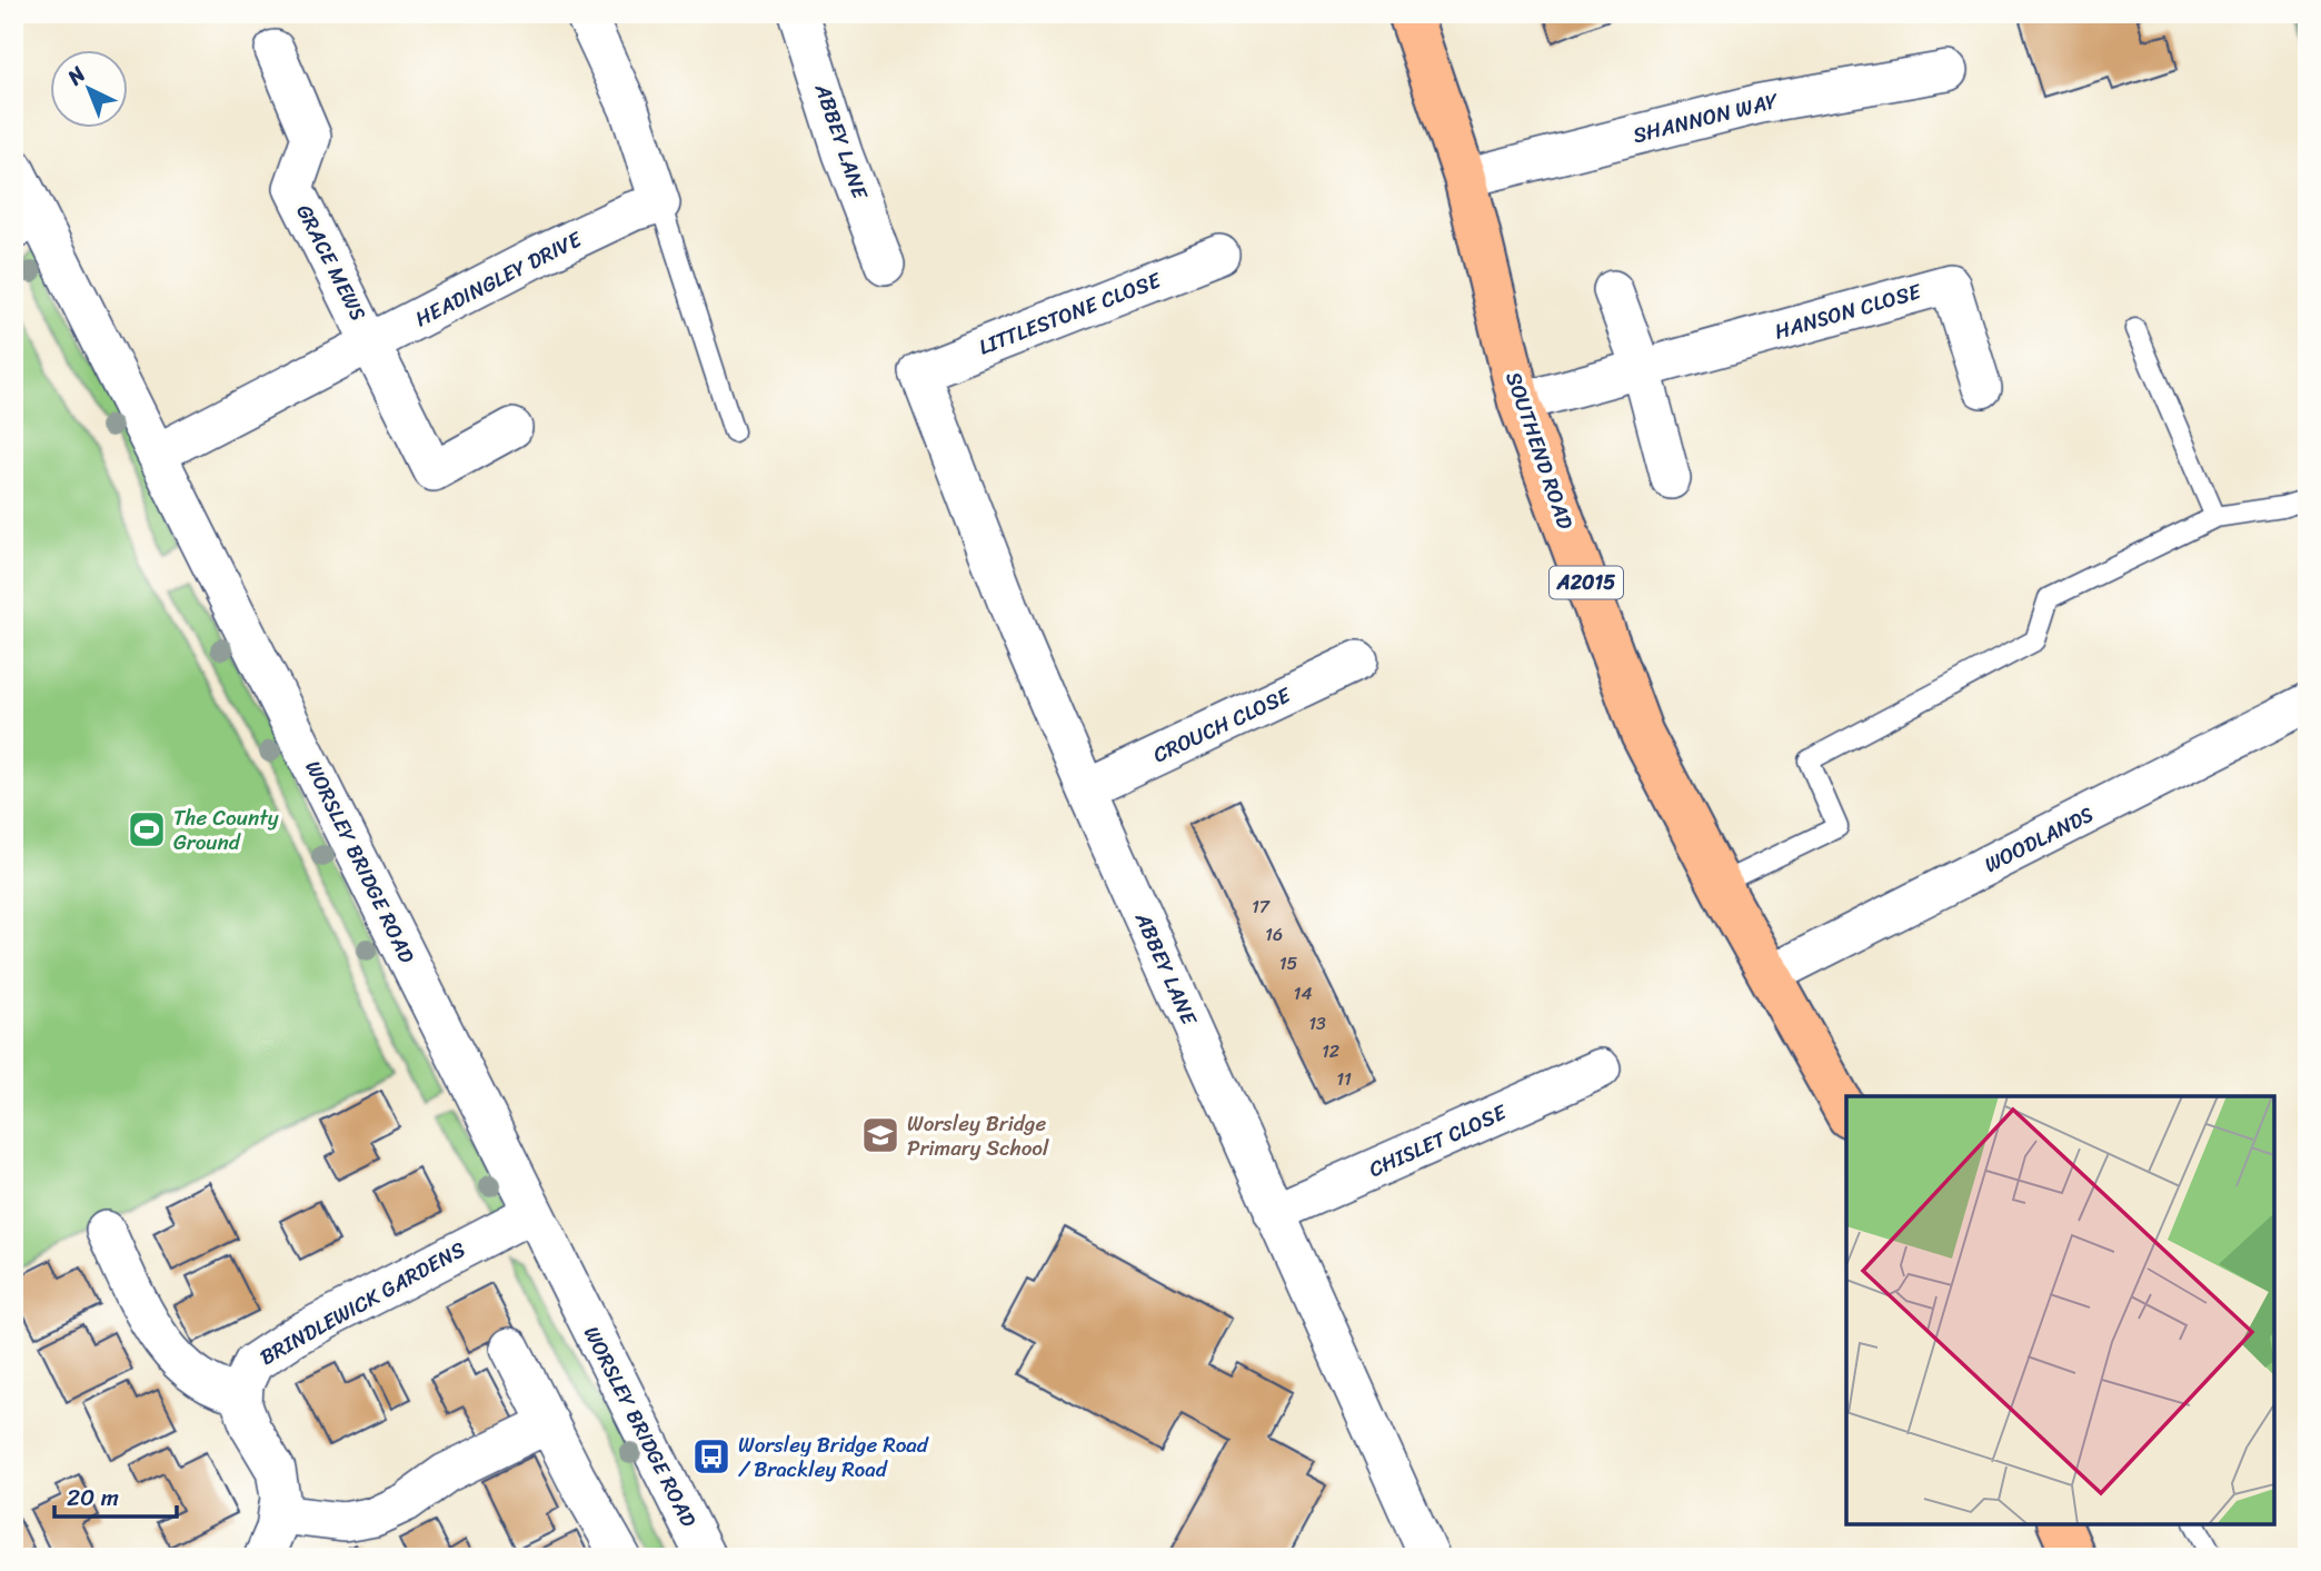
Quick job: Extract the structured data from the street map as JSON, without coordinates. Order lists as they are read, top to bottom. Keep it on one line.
{"streets":{"main road":["SOUTHEND ROAD","A2015"],"street":["SHANNON WAY","ABBEY LANE","GRACE MEWS","HEADINGLEY DRIVE","HANSON CLOSE","LITTLESTONE CLOSE","CROUCH CLOSE","WOODLANDS","WORSLEY BRIDGE ROAD","CHISLET CLOSE","BRINDLEWICK GARDENS"]},"crossings":[["SHANNON WAY","SOUTHEND ROAD"],["ABBEY LANE","LITTLESTONE CLOSE"],["ABBEY LANE","CROUCH CLOSE"],["ABBEY LANE","CHISLET CLOSE"],["GRACE MEWS","HEADINGLEY DRIVE"],["HEADINGLEY DRIVE","WORSLEY BRIDGE ROAD"],["HANSON CLOSE","SOUTHEND ROAD"],["SOUTHEND ROAD","WOODLANDS"],["WORSLEY BRIDGE ROAD","BRINDLEWICK GARDENS"]],"places":{"sports":["The County Ground"],"school or university":["Worsley Bridge Primary School"],"bus stop":["Worsley Bridge Road / Brackley Road"]},"house_numbers":["17","16","15","14","13","12","11"],"scale_bar":"20 m","north":"top left"}
